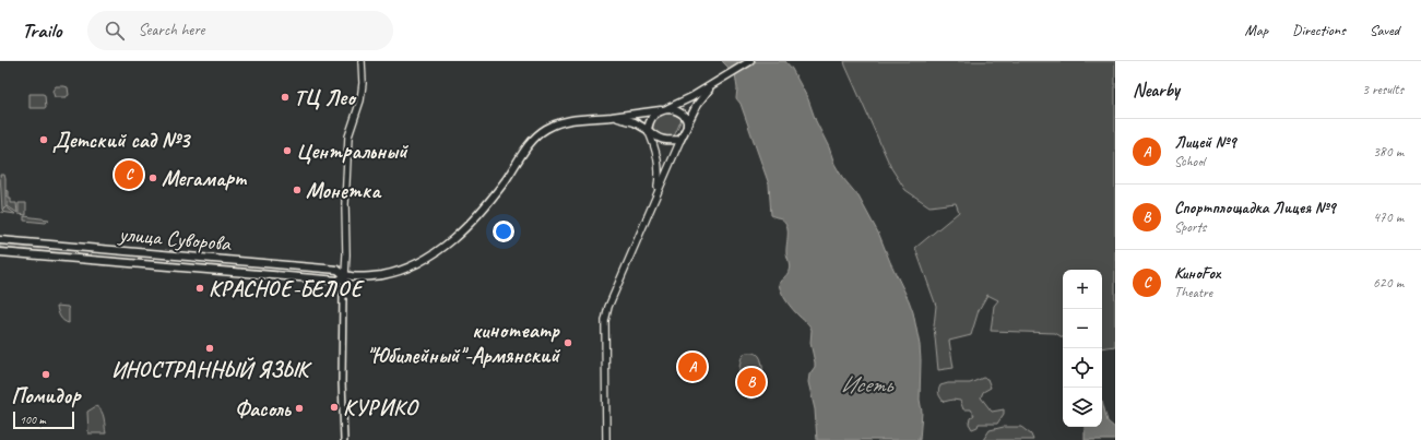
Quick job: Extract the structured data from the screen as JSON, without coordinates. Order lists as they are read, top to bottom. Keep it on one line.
{"streets":{"main road":["улица Суворова"]},"water":["Исеть"],"places":["ТЦ Лео","Детский сад №3","Центральный","Мегамарт","Монетка","КРАСНОЕ-БЕЛОЕ","кинотеатр \"Юбилейный\"-Армянский","ИНОСТРАННЫЙ ЯЗЫК","Помидор","КУРИКО","Фасоль"],"scale_bar":"100 m","page":{"header":"Trailo","search":"Search here","nav":["Map","Directions","Saved"],"heading":["Nearby","3 results"],"list":[{"mark":"A","name":"Лицей №9","note":"School","value":"380 m"},{"mark":"B","name":"Спортплощадка Лицея №9","note":"Sports","value":"470 m"},{"mark":"C","name":"КиноFox","note":"Theatre","value":"620 m"}],"pins":["C","A","B"],"map_buttons":["+","−"],"scale":"100 m"}}
